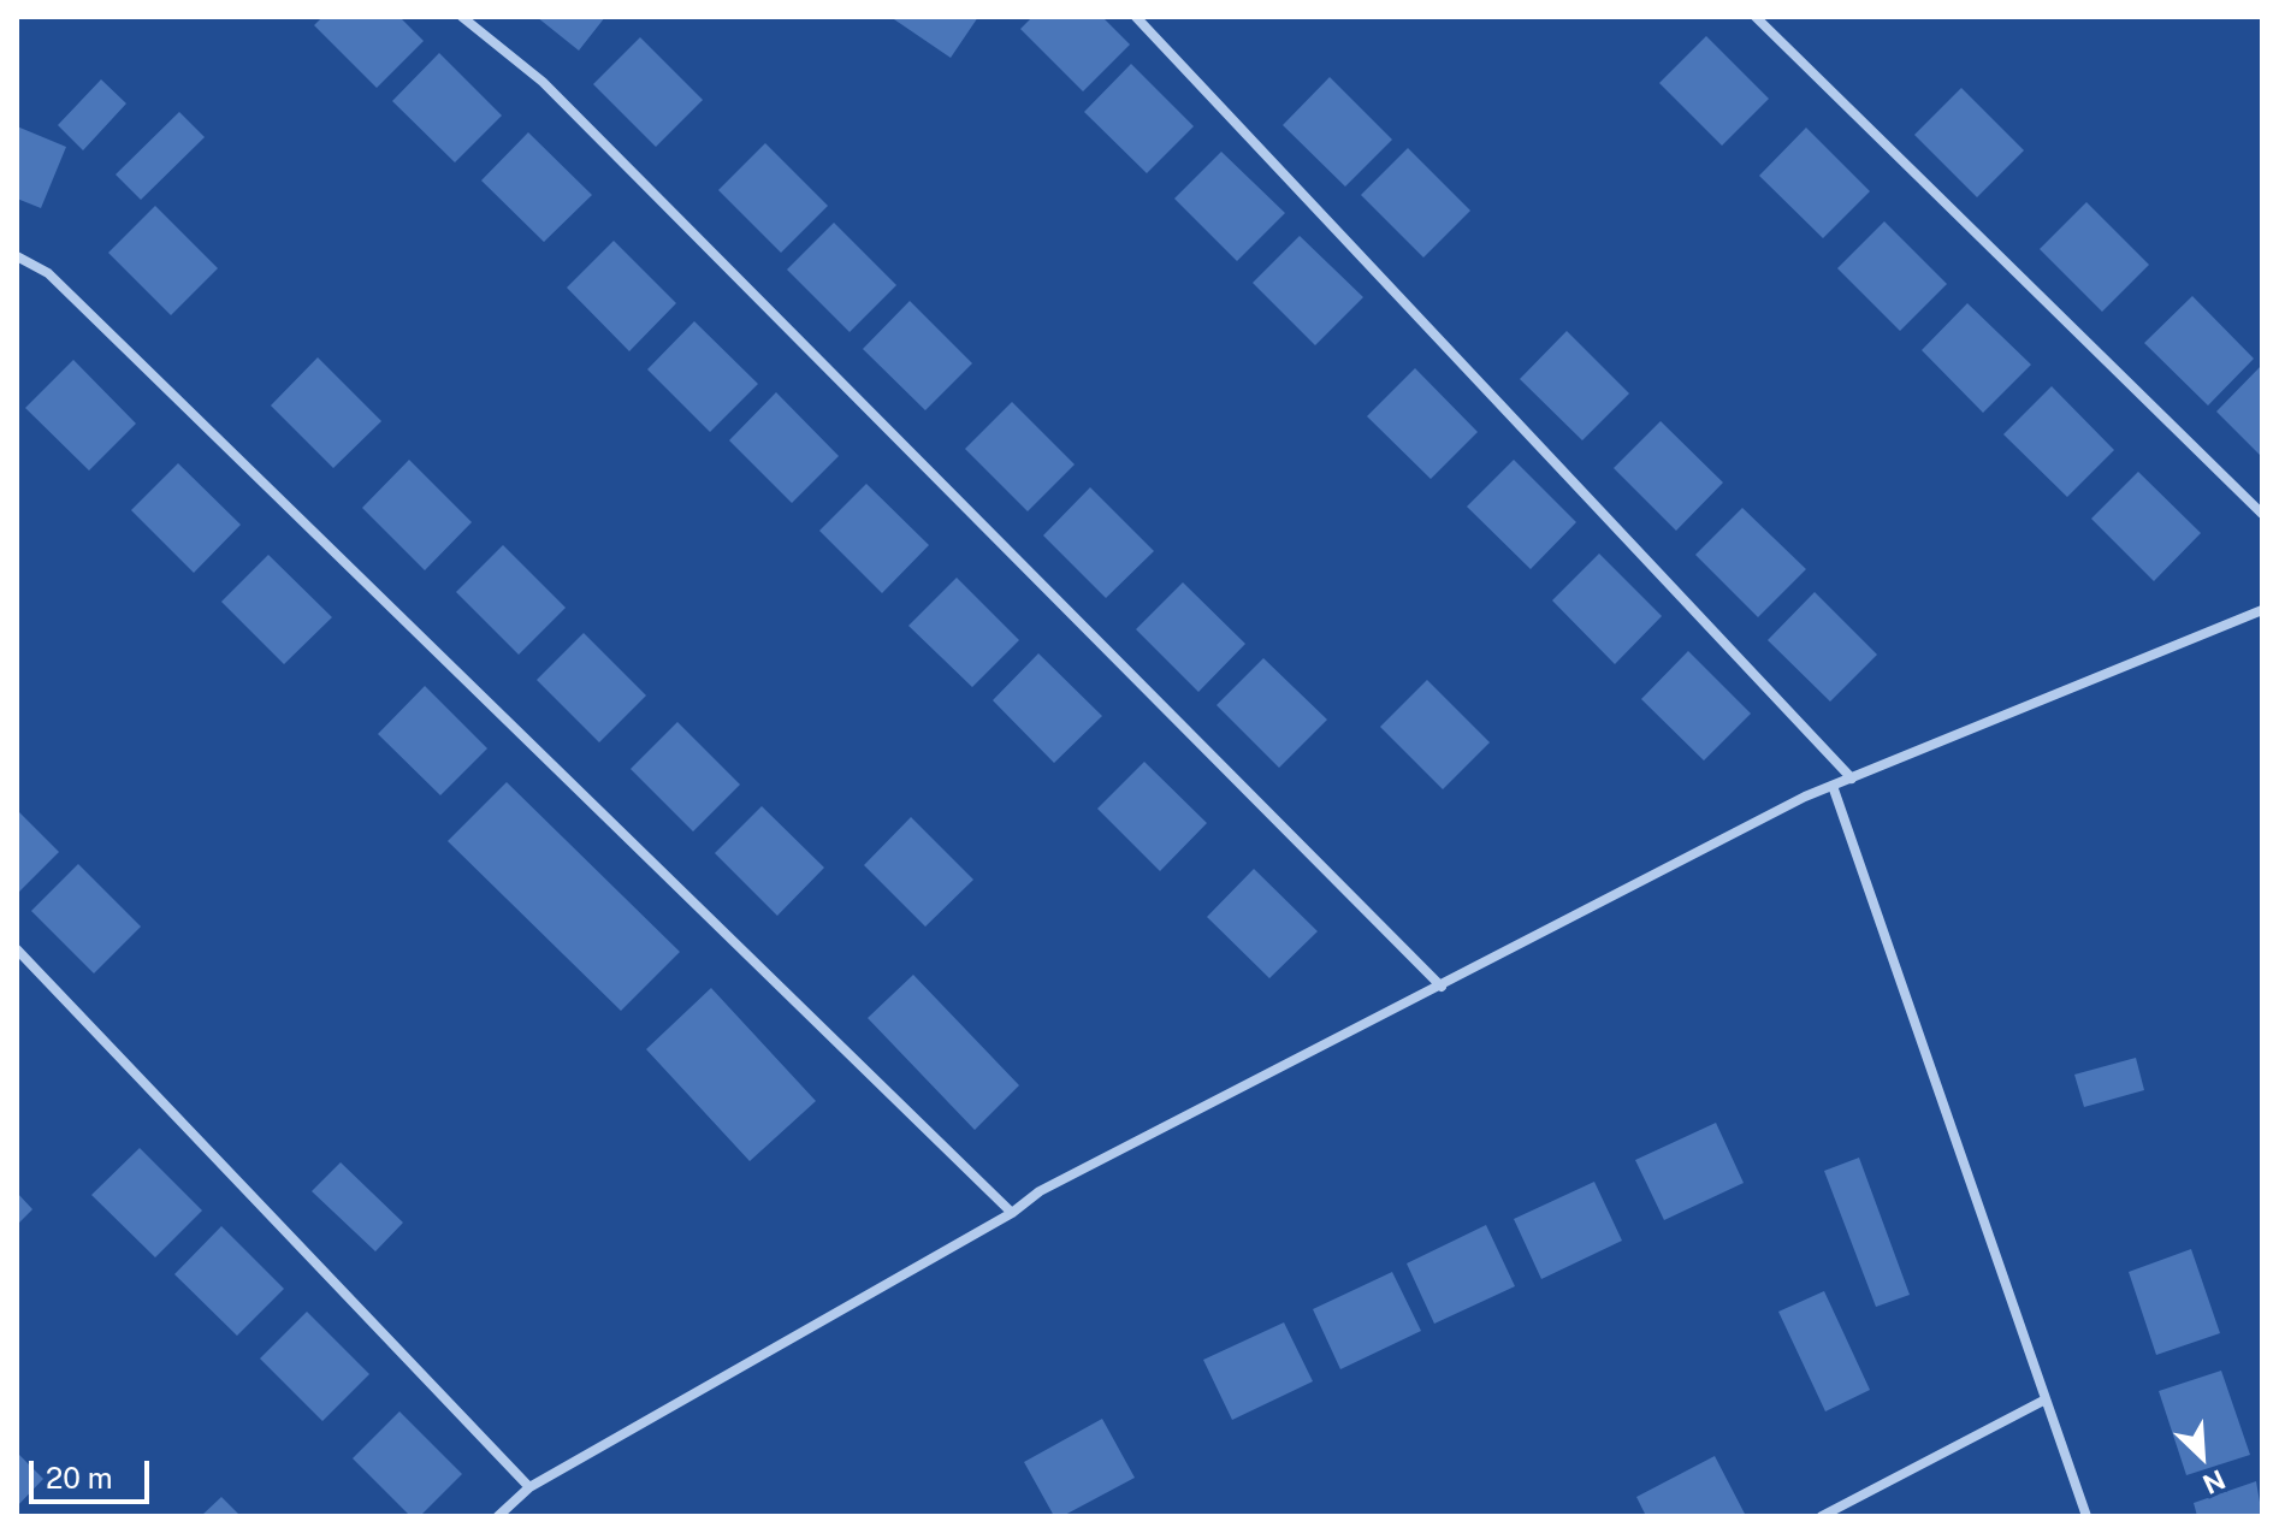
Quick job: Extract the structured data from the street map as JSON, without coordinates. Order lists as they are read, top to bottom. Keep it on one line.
{"scale_bar":"20 m","north":"bottom right"}
